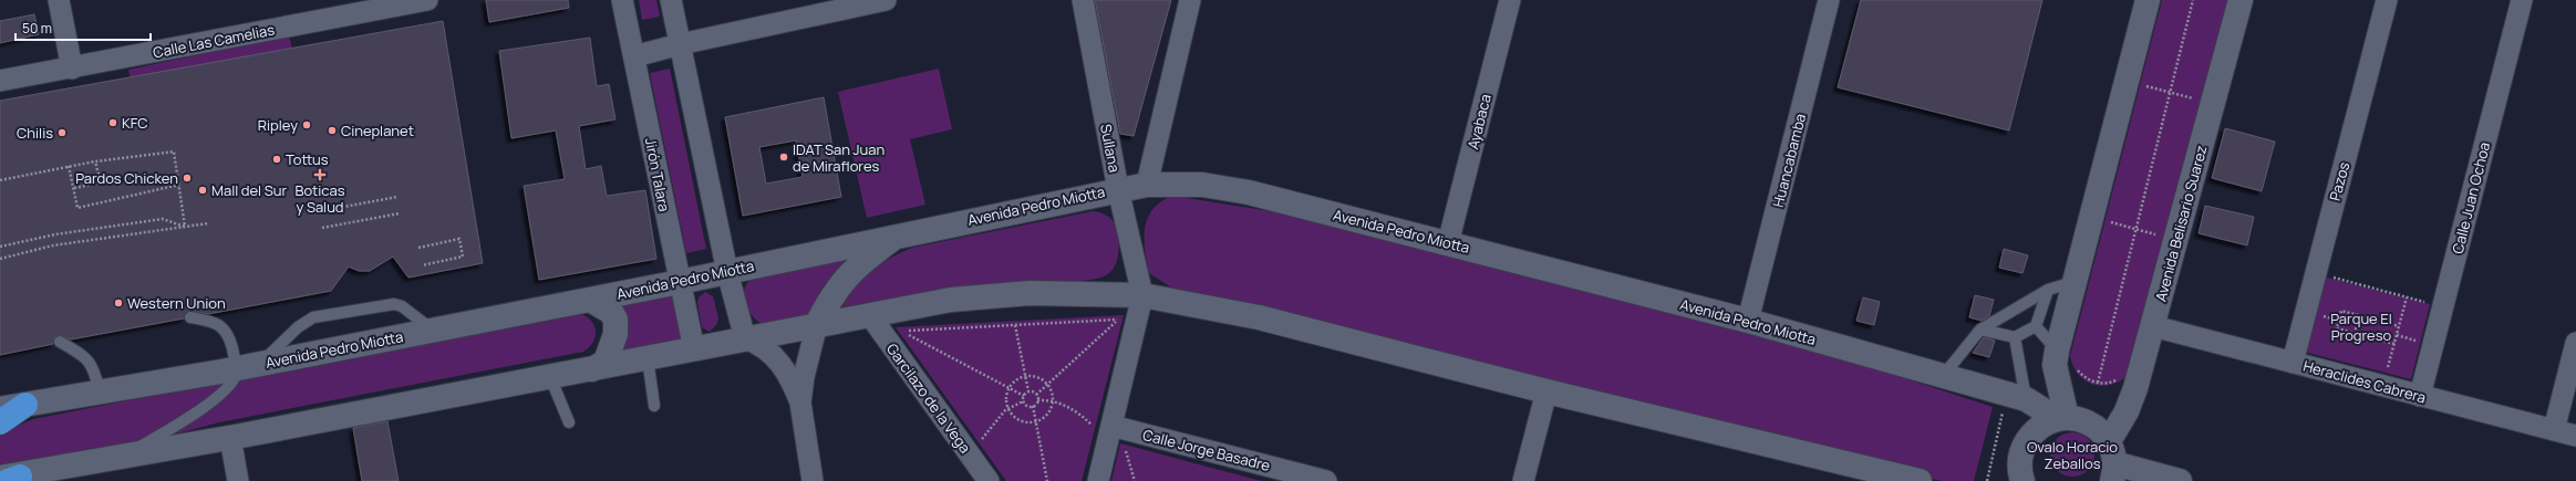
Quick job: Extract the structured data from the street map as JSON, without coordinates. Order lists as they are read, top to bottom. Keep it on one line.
{"streets":{"main road":["Avenida Pedro Miotta","Avenida Belisario Suarez"],"street":["Calle Las Camelias","Ayabaca","Sullana","Huancabamba","Jirón Talara","Pazos","Calle Juan Ochoa","Heraclides Cabrera","Garcilazo de la Vega","Calle Jorge Basadre"]},"crossings":[["Ayabaca","Avenida Pedro Miotta"],["Sullana","Avenida Pedro Miotta"],["Huancabamba","Avenida Pedro Miotta"],["Jirón Talara","Avenida Pedro Miotta"],["Pazos","Heraclides Cabrera"],["Calle Juan Ochoa","Heraclides Cabrera"],["Avenida Pedro Miotta","Avenida Belisario Suarez"],["Avenida Belisario Suarez","Heraclides Cabrera"]],"parks":["Parque El Progreso","Ovalo Horacio Zeballos"],"places":{"other":["KFC","Ripley","Cineplanet","Chilis","IDAT San Juan de Miraflores","Tottus","Pardos Chicken","Mall del Sur","Western Union"],"health":["Boticas y Salud"]},"scale_bar":"50 m"}
